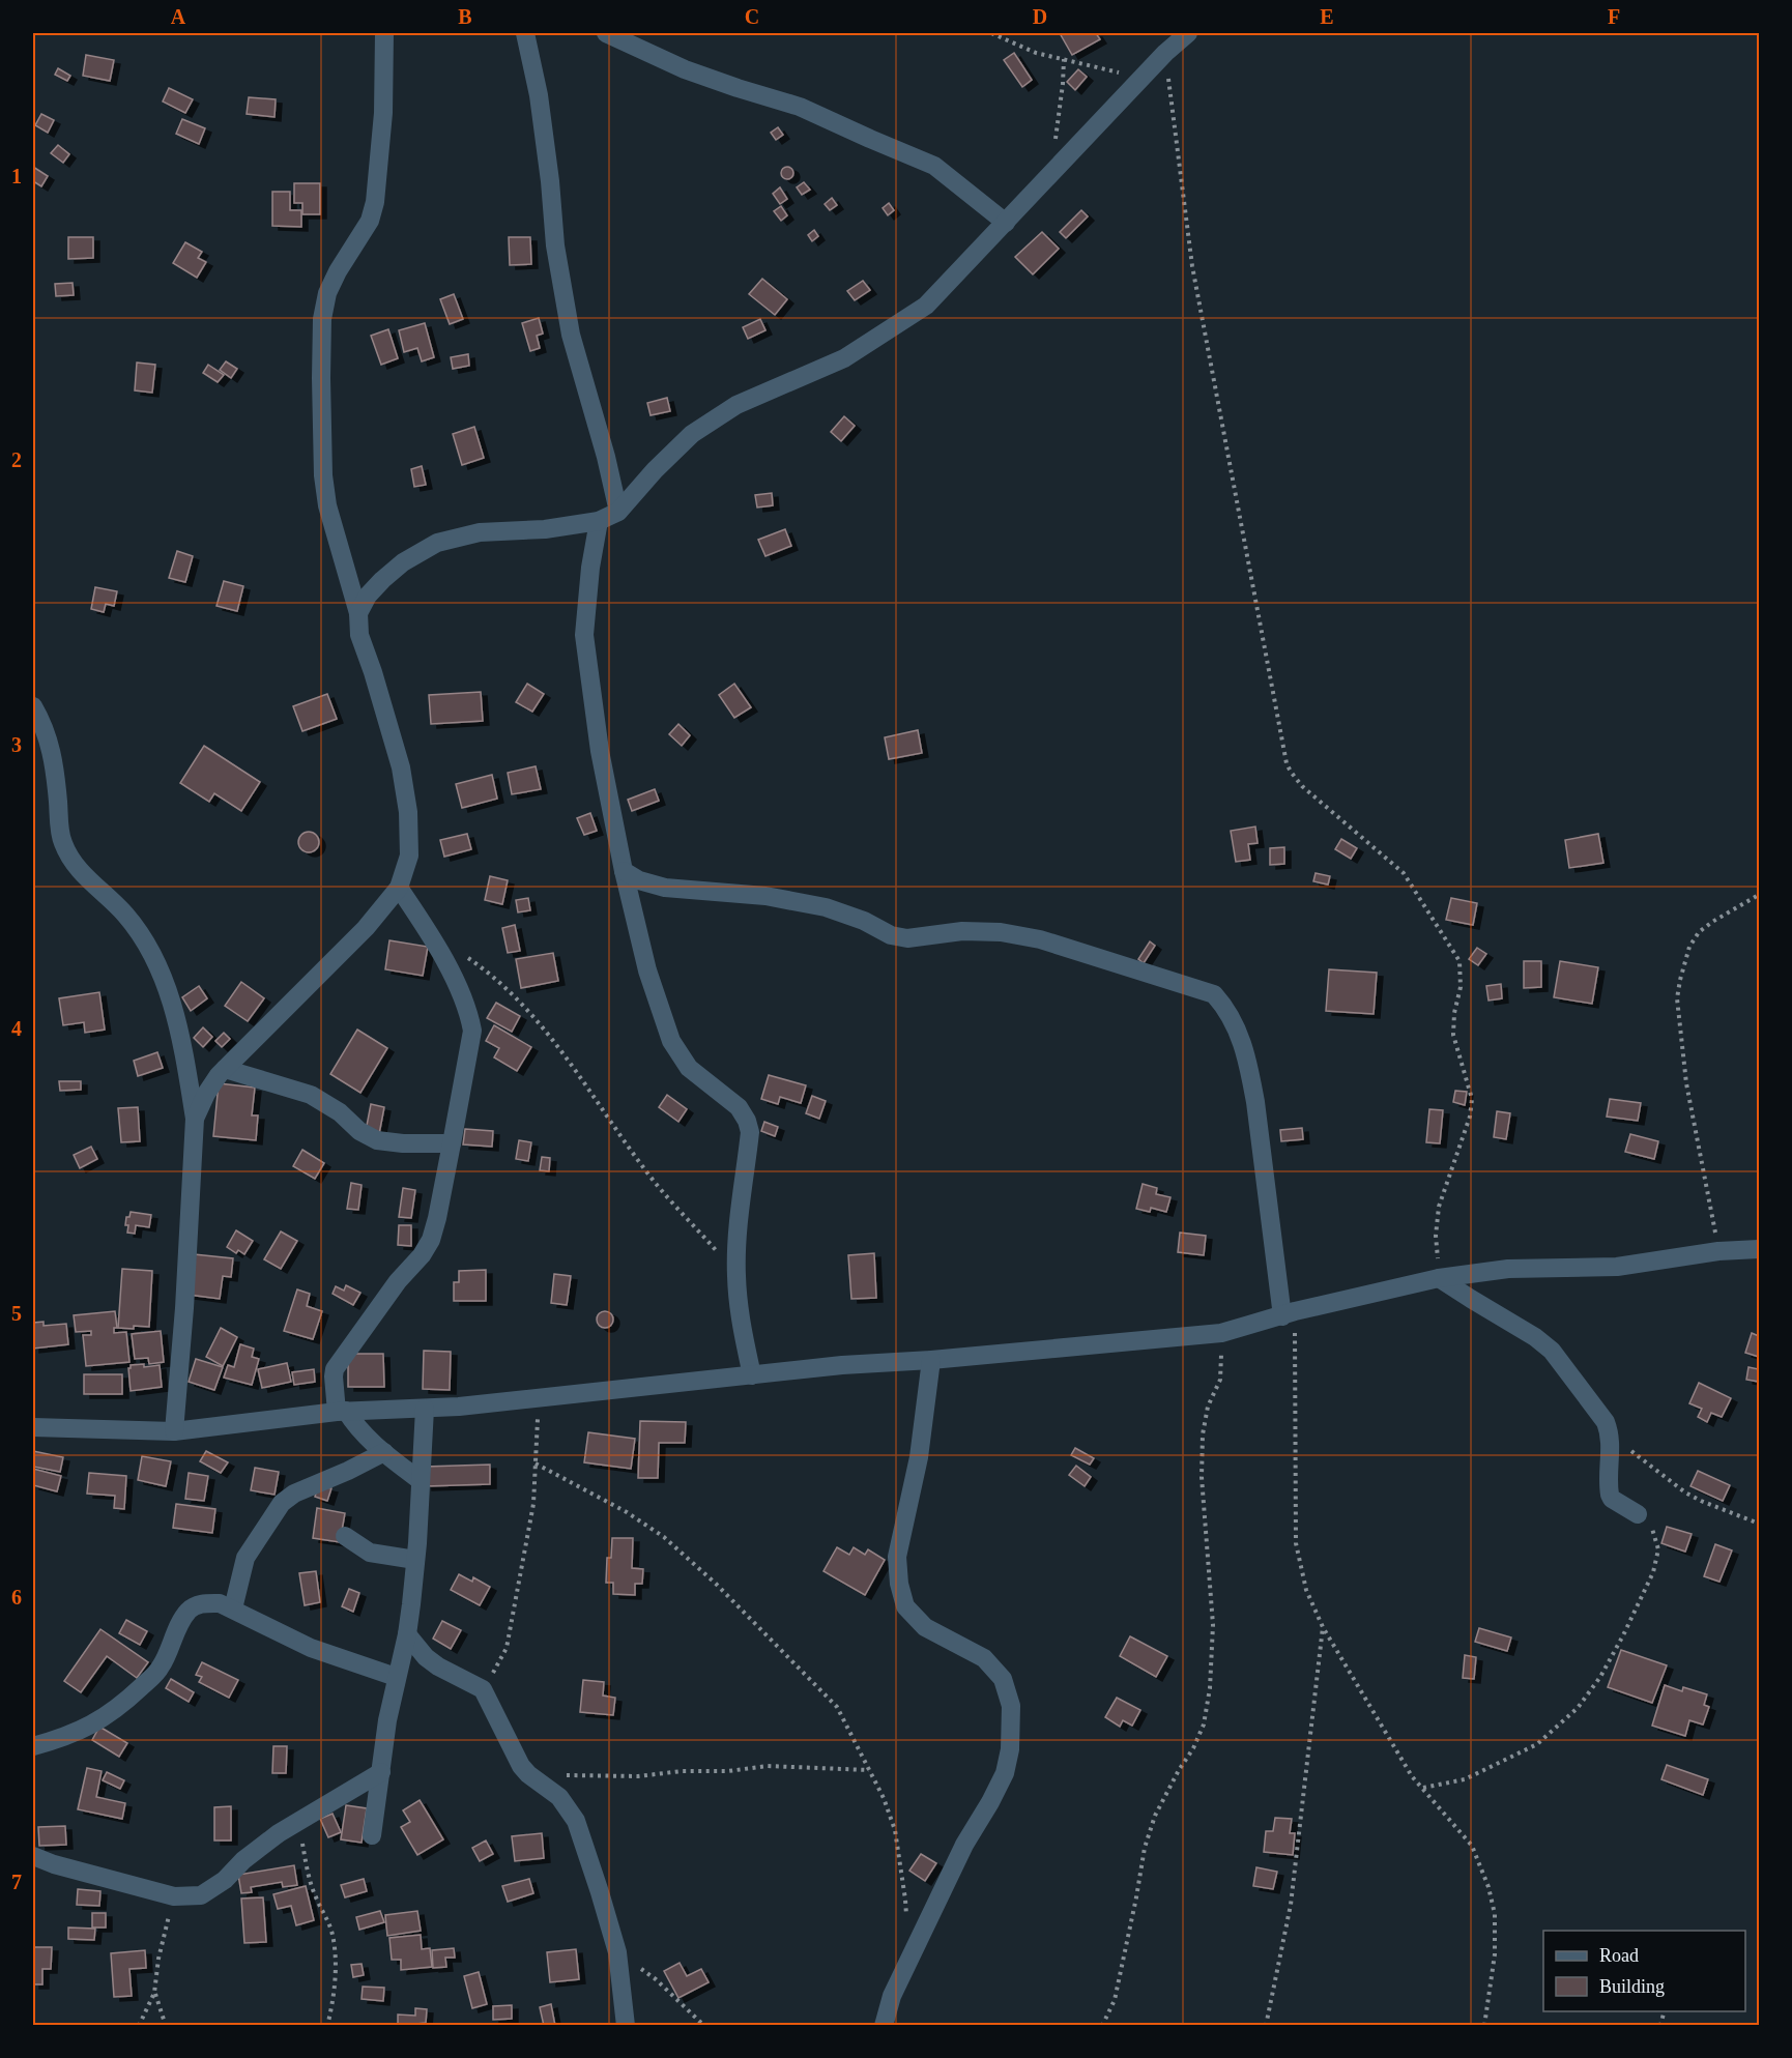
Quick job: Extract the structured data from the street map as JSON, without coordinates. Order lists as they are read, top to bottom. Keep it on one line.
{"legend":["Road","Building"],"grid":{"columns":["A","B","C","D","E","F"],"rows":["1","2","3","4","5","6","7"]}}
